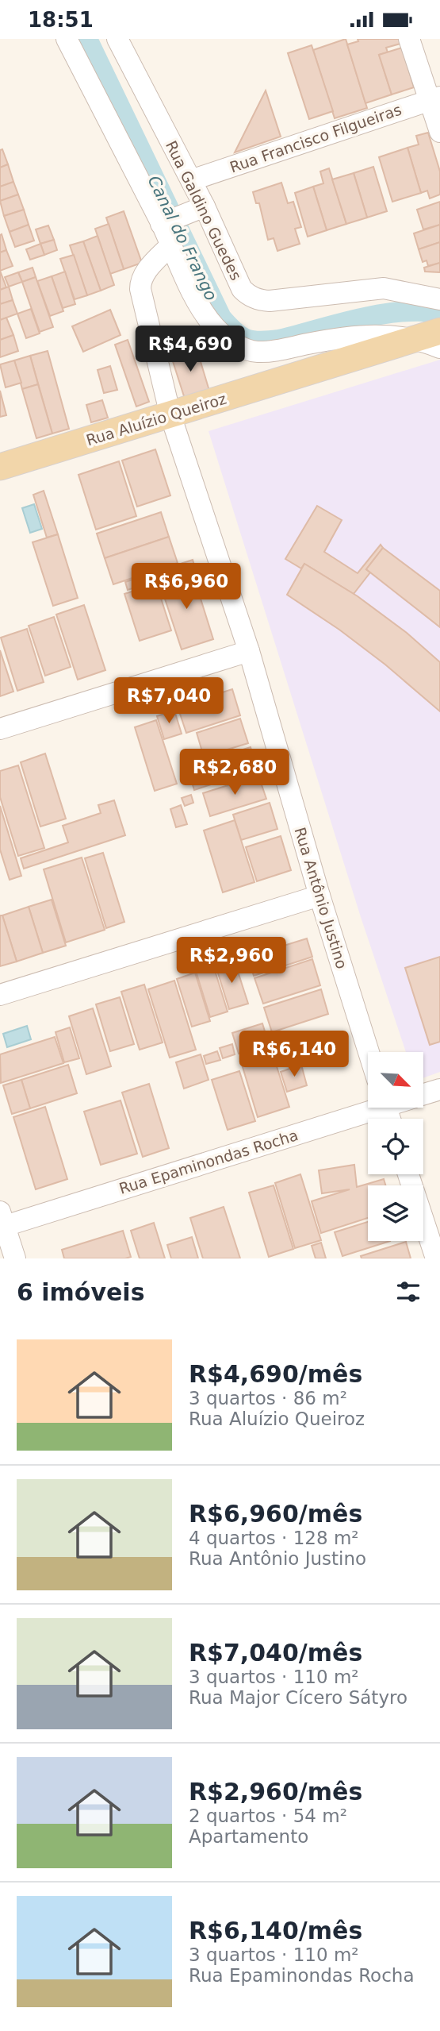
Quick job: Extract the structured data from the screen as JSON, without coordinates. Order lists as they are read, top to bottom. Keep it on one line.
{"streets":{"main road":["Rua Aluízio Queiroz"],"street":["Rua Francisco Filgueiras","Rua Galdino Guedes","Rua Antônio Justino","Rua Epaminondas Rocha"]},"crossings":[["Rua Francisco Filgueiras","Rua Galdino Guedes"],["Rua Aluízio Queiroz","Rua Antônio Justino"]],"water":["Canal do Frango"],"north":"bottom right","page":{"status":"18:51","price":["R$4,690","R$6,960","R$7,040","R$2,680","R$2,960","R$6,140"],"heading":"6 imóveis","list":[{"name":"R$4,690/mês","note":"3 quartos · 86 m² · Rua Aluízio Queiroz"},{"name":"R$6,960/mês","note":"4 quartos · 128 m² · Rua Antônio Justino"},{"name":"R$7,040/mês","note":"3 quartos · 110 m² · Rua Major Cícero Sátyro"},{"name":"R$2,960/mês","note":"2 quartos · 54 m² · Apartamento"},{"name":"R$6,140/mês","note":"3 quartos · 110 m² · Rua Epaminondas Rocha"}]}}
